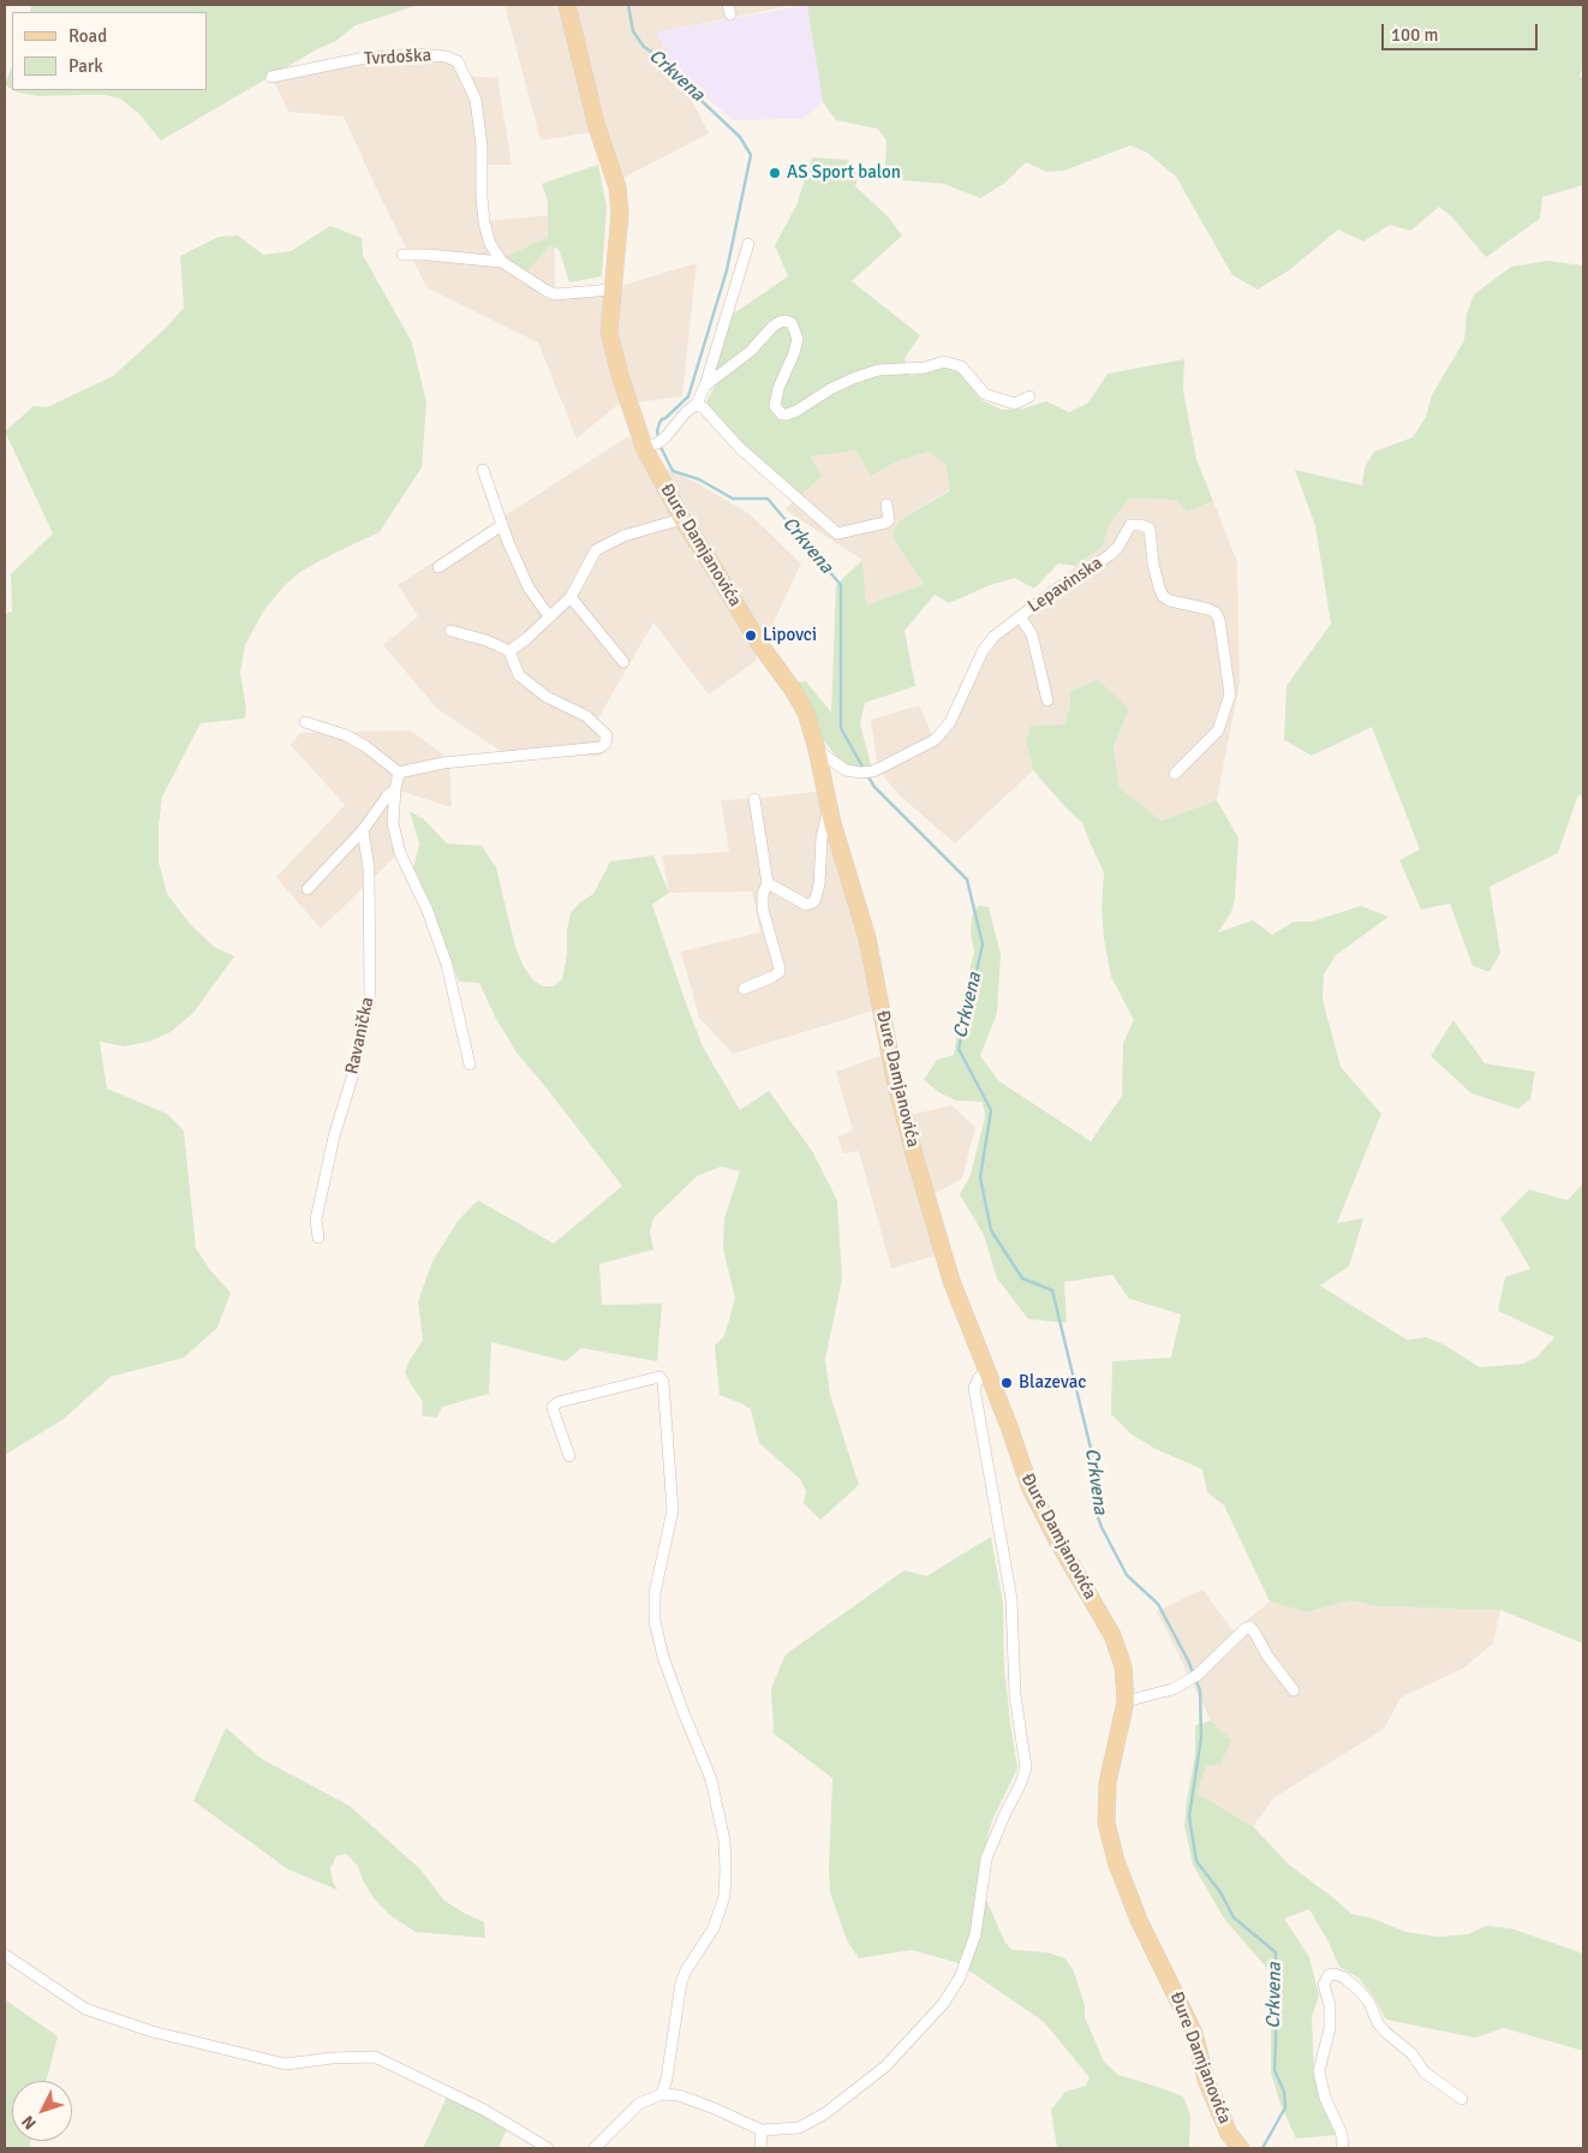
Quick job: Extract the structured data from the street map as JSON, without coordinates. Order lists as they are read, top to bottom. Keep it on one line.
{"streets":{"main road":["Đure Damjanovića"],"street":["Tvrdoška","Lepavinska","Ravanička"]},"crossings":[["Tvrdoška","Đure Damjanovića"],["Đure Damjanovića","Lepavinska"]],"water":["Crkvena"],"places":["AS Sport balon","Lipovci","Blazevac"],"legend":["Road","Park"],"scale_bar":"100 m","north":"bottom left"}
